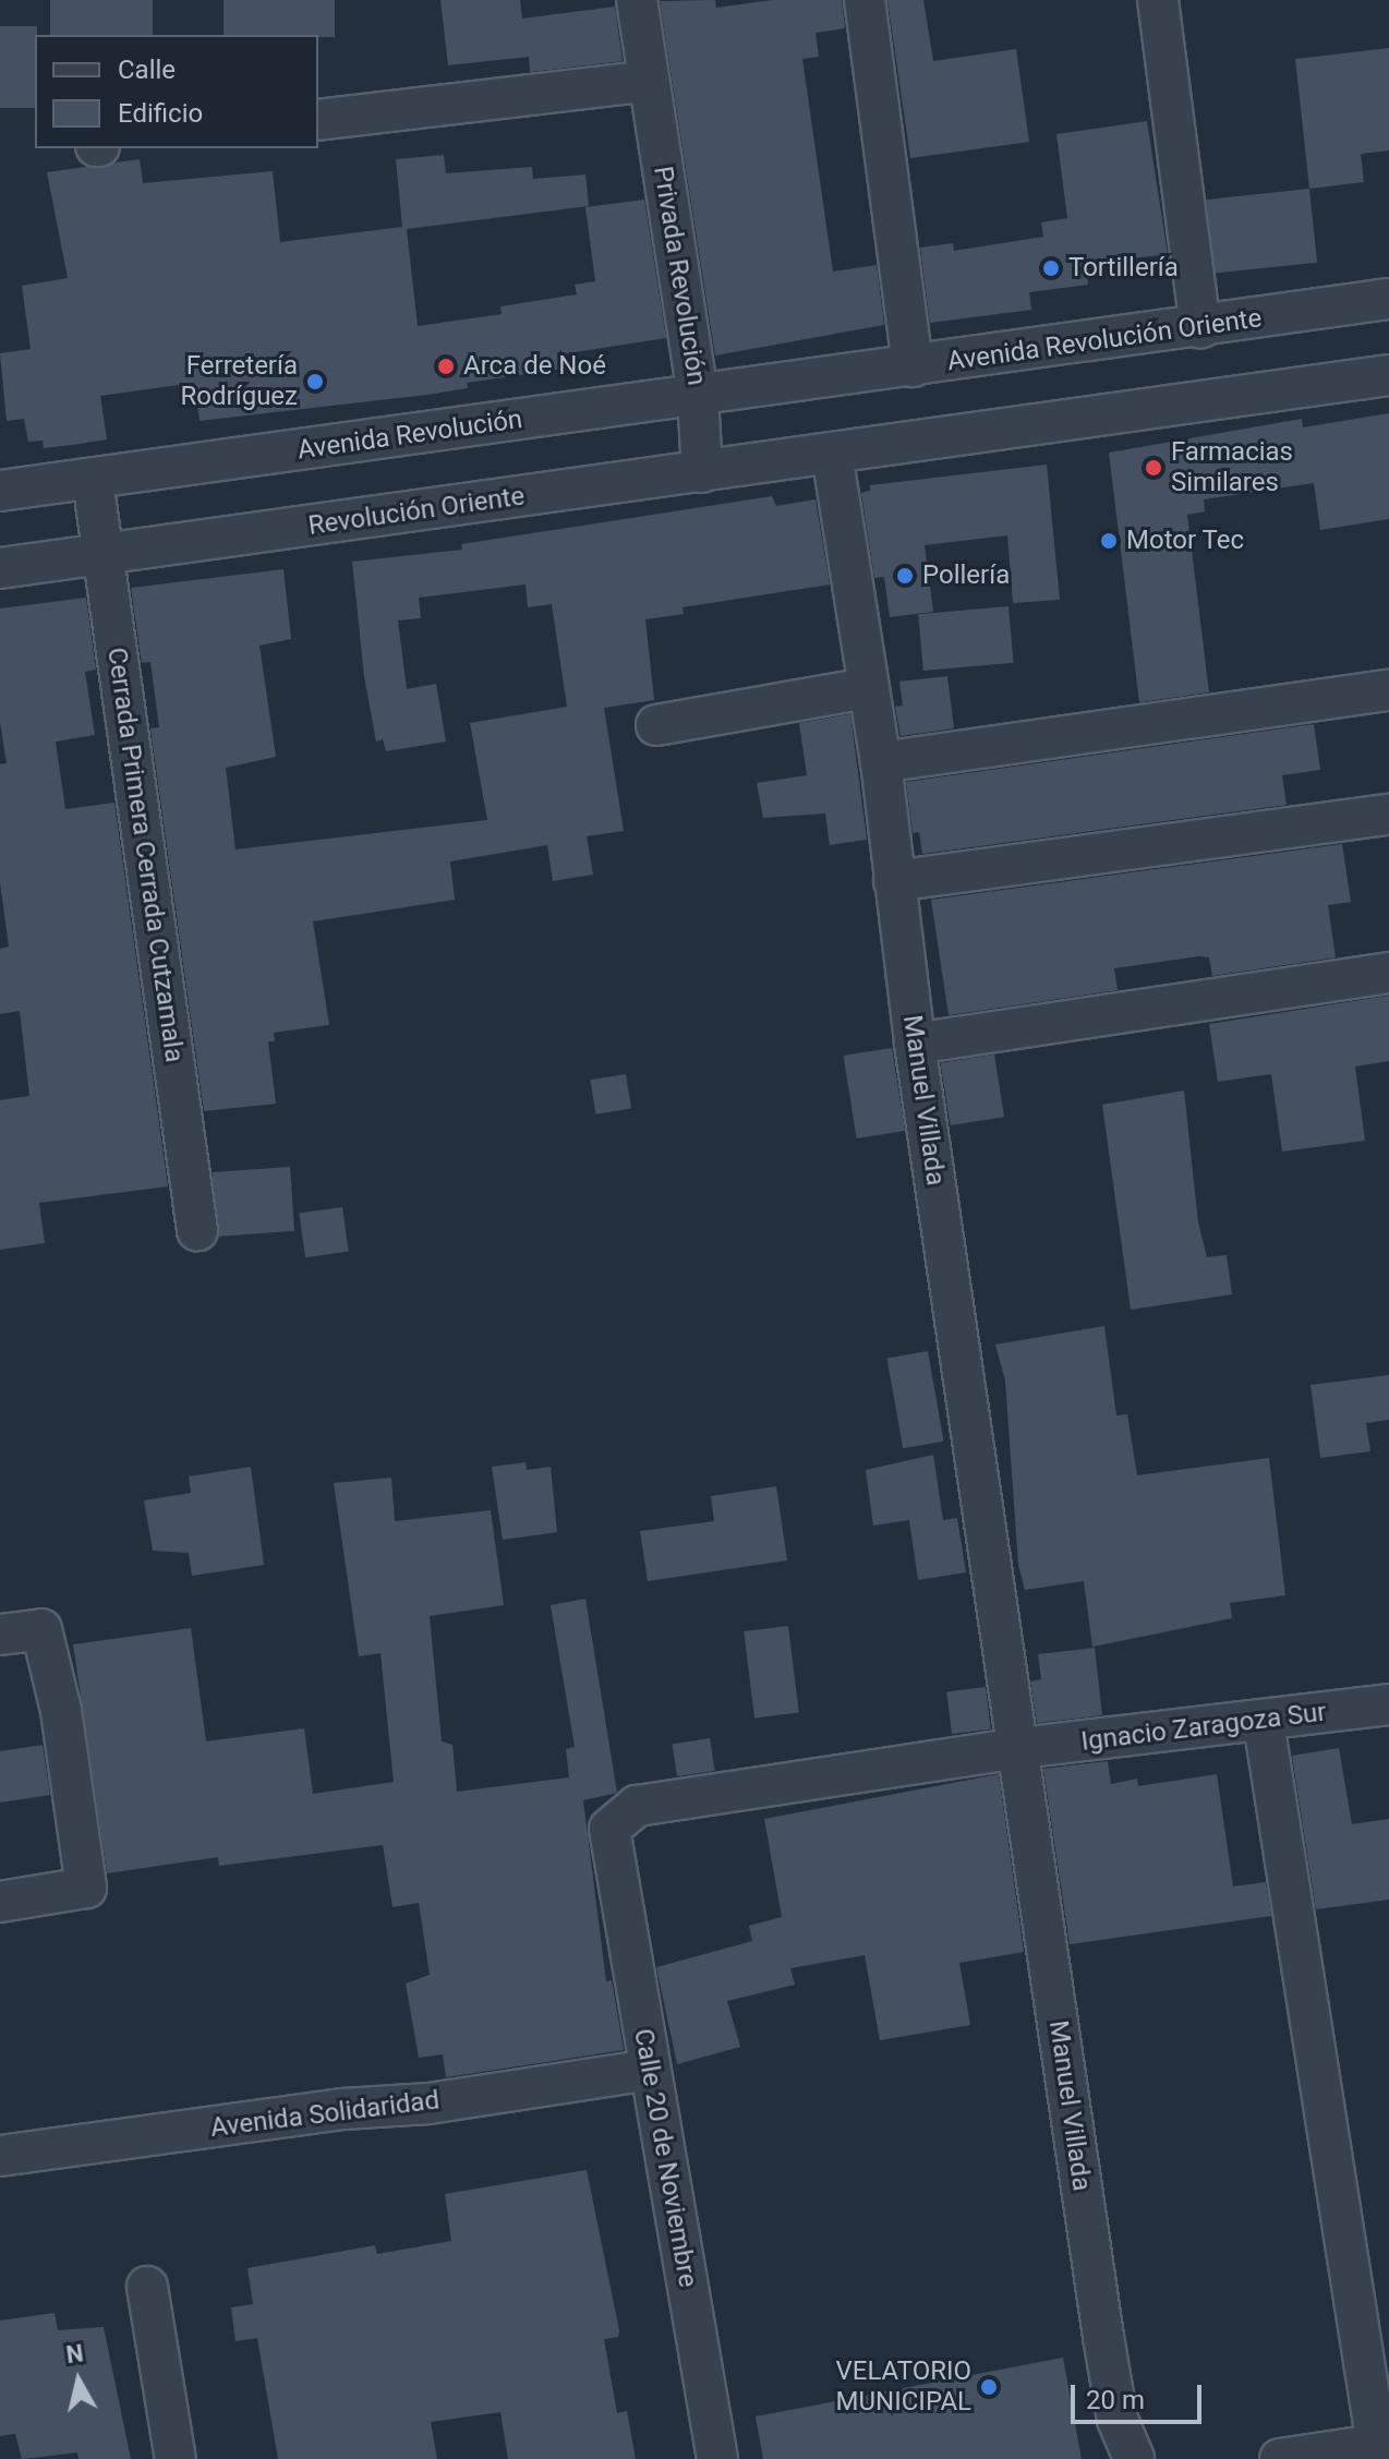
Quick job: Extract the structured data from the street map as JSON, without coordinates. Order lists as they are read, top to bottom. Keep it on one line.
{"streets":{"street":["Privada Revolución","Avenida Revolución Oriente","Avenida Revolución","Revolución Oriente","Cerrada Primera Cerrada Cutzamala","Manuel Villada","Ignacio Zaragoza Sur","Avenida Solidaridad","Calle 20 de Noviembre"]},"crossings":[["Privada Revolución","Avenida Revolución"],["Privada Revolución","Revolución Oriente"],["Avenida Revolución Oriente","Avenida Revolución"],["Avenida Revolución","Cerrada Primera Cerrada Cutzamala"],["Revolución Oriente","Cerrada Primera Cerrada Cutzamala"],["Revolución Oriente","Manuel Villada"],["Manuel Villada","Ignacio Zaragoza Sur"],["Manuel Villada","Calle 20 de Noviembre"],["Ignacio Zaragoza Sur","Calle 20 de Noviembre"],["Avenida Solidaridad","Calle 20 de Noviembre"]],"places":["Tortillería","Arca de Noé","Ferretería Rodríguez","Farmacias Similares","Motor Tec","Pollería","VELATORIO MUNICIPAL"],"legend":["Calle","Edificio"],"scale_bar":"20 m","north":"top"}
